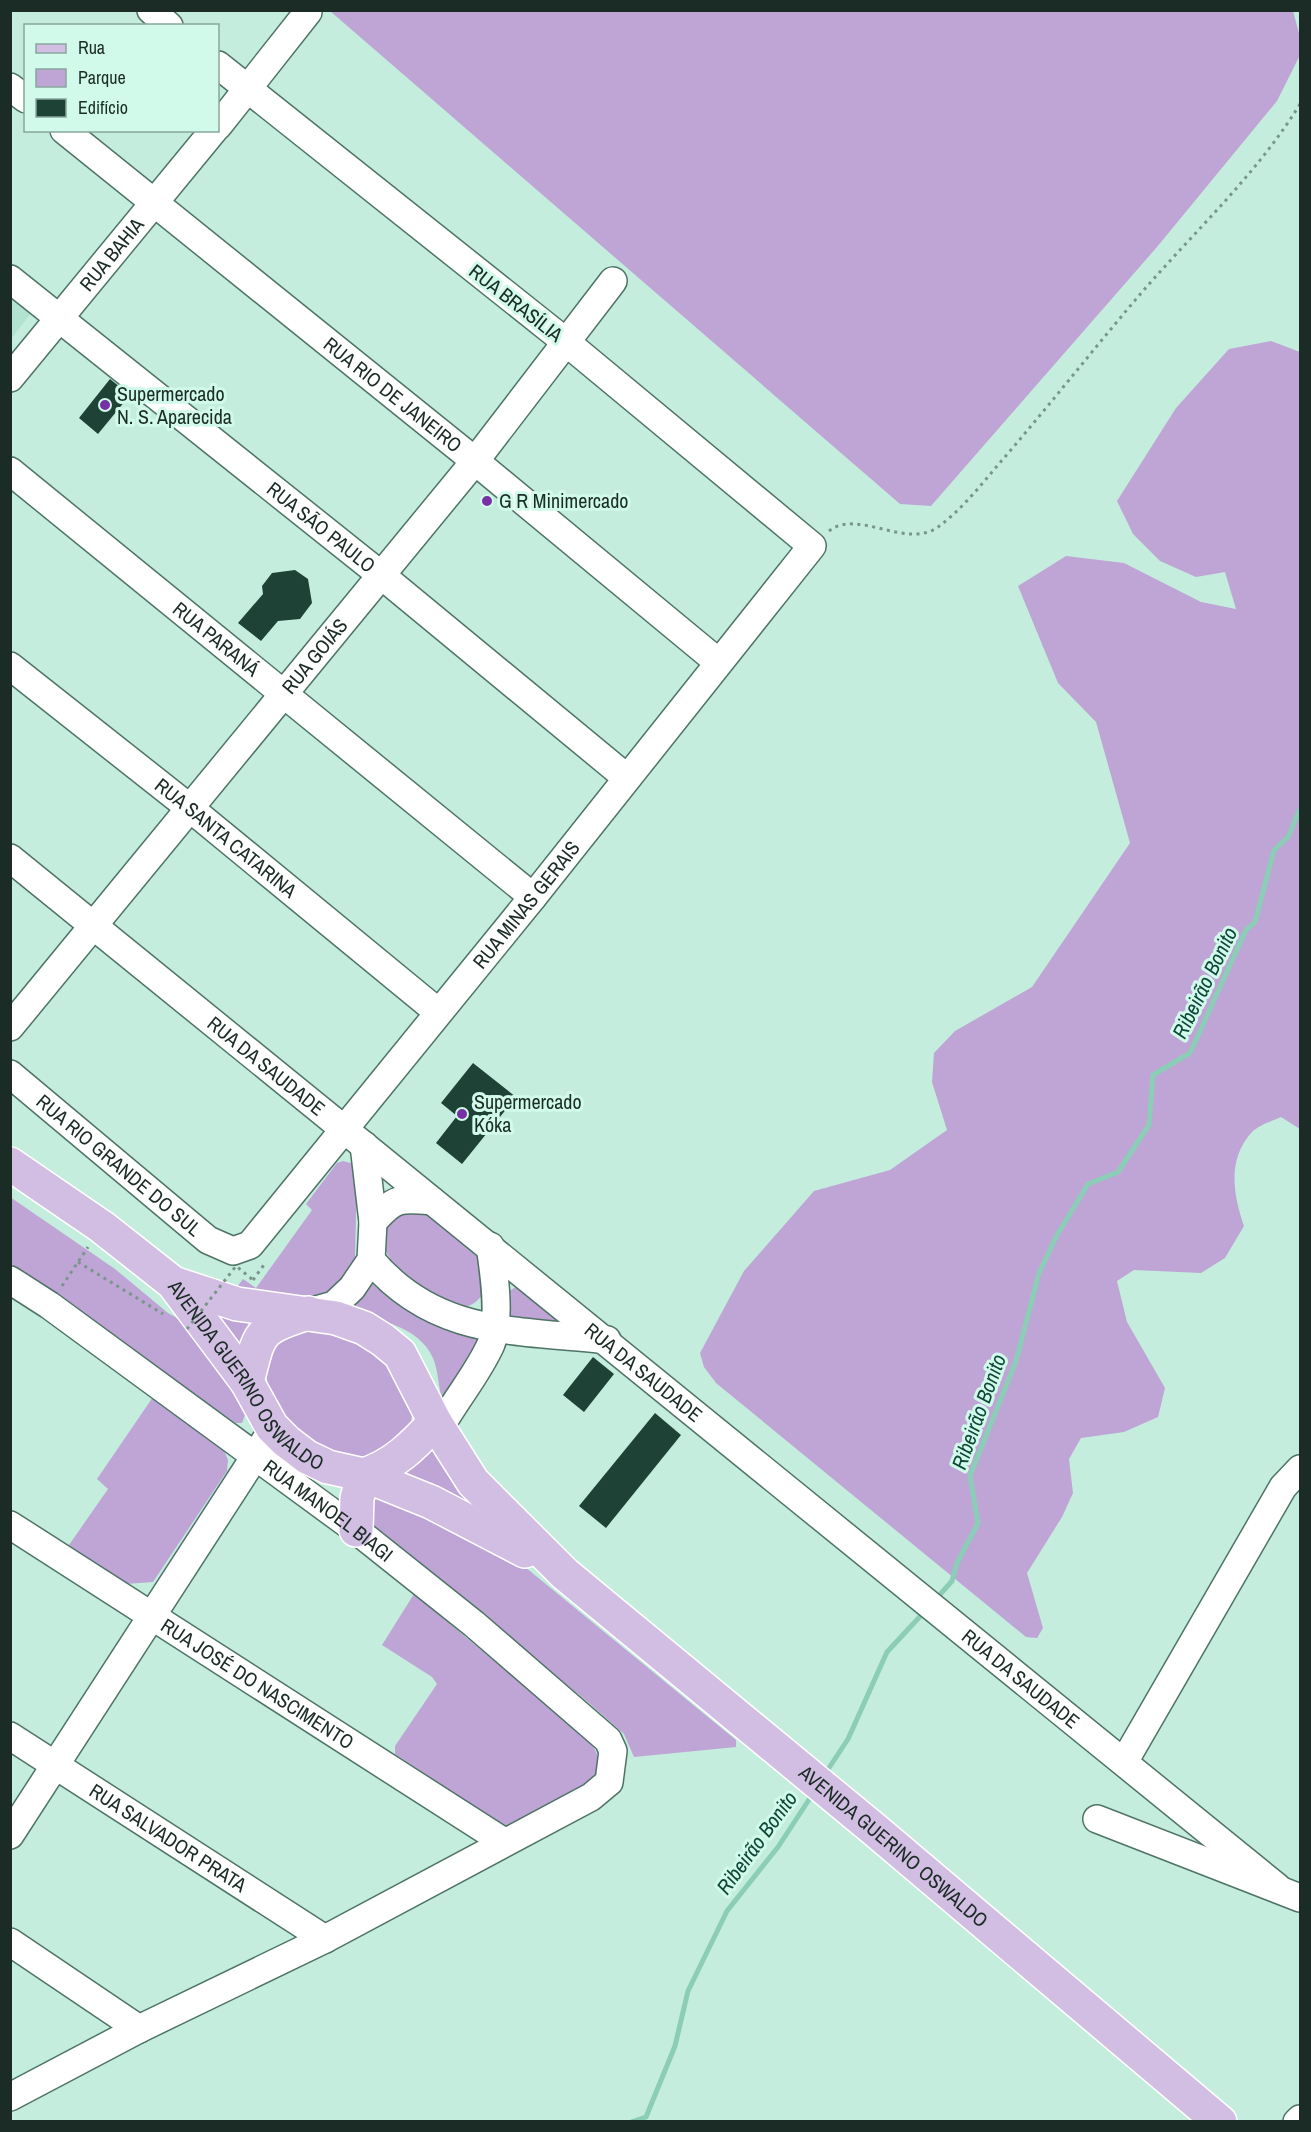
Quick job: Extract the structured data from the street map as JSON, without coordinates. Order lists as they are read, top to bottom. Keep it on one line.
{"streets":{"main road":["AVENIDA GUERINO OSWALDO"],"street":["RUA BAHIA","RUA BRASÍLIA","RUA RIO DE JANEIRO","RUA SÃO PAULO","RUA PARANÁ","RUA GOIÁS","RUA SANTA CATARINA","RUA MINAS GERAIS","RUA DA SAUDADE","RUA RIO GRANDE DO SUL","RUA MANOEL BIAGI","RUA JOSÉ DO NASCIMENTO","RUA SALVADOR PRATA"]},"crossings":[["RUA BAHIA","RUA RIO DE JANEIRO"],["RUA BAHIA","RUA SÃO PAULO"],["RUA BRASÍLIA","RUA GOIÁS"],["RUA BRASÍLIA","RUA MINAS GERAIS"],["RUA RIO DE JANEIRO","RUA GOIÁS"],["RUA RIO DE JANEIRO","RUA MINAS GERAIS"],["RUA SÃO PAULO","RUA GOIÁS"],["RUA SÃO PAULO","RUA MINAS GERAIS"],["RUA PARANÁ","RUA GOIÁS"],["RUA PARANÁ","RUA MINAS GERAIS"],["RUA GOIÁS","RUA SANTA CATARINA"],["RUA GOIÁS","RUA DA SAUDADE"],["RUA SANTA CATARINA","RUA MINAS GERAIS"],["RUA MINAS GERAIS","RUA DA SAUDADE"],["RUA MINAS GERAIS","RUA RIO GRANDE DO SUL"],["RUA MANOEL BIAGI","RUA JOSÉ DO NASCIMENTO"]],"water":["Ribeirão Bonito"],"places":["Supermercado N. S. Aparecida","G R Minimercado","Supermercado Kóka"],"legend":["Rua","Parque","Edifício"]}
